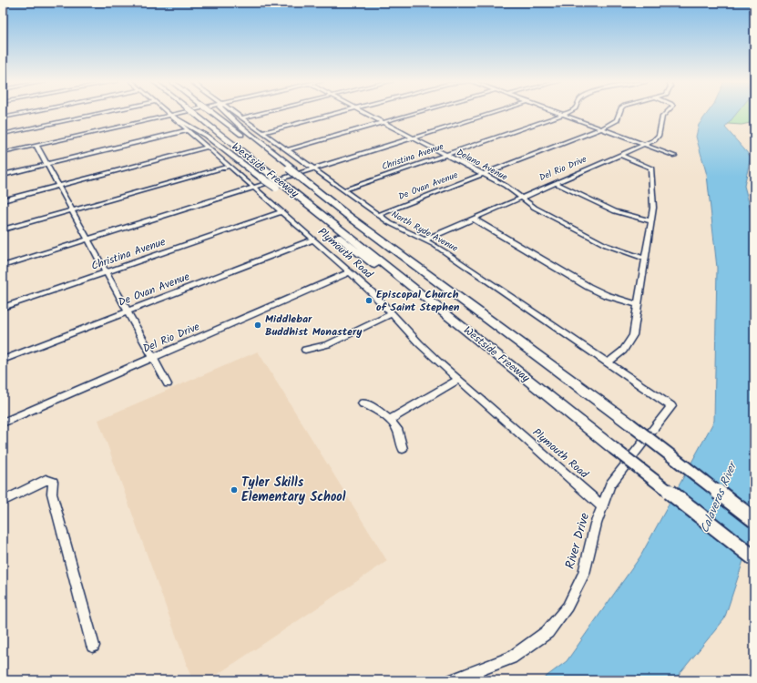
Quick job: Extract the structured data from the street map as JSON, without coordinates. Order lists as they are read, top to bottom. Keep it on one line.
{"streets":{"highway":["Westside Freeway"],"street":["Christina Avenue","Delano Avenue","Del Rio Drive","De Ovan Avenue","North Ryde Avenue","Plymouth Road","River Drive"]},"crossings":[["Christina Avenue","Delano Avenue"],["Christina Avenue","North Ryde Avenue"],["Christina Avenue","Plymouth Road"],["Delano Avenue","Del Rio Drive"],["Delano Avenue","De Ovan Avenue"],["Del Rio Drive","North Ryde Avenue"],["Del Rio Drive","Plymouth Road"],["De Ovan Avenue","North Ryde Avenue"],["De Ovan Avenue","Plymouth Road"],["North Ryde Avenue","River Drive"],["Plymouth Road","River Drive"]],"water":["Calaveras River"],"places":["Episcopal Church of Saint Stephen","Middlebar Buddhist Monastery","Tyler Skills Elementary School"]}
